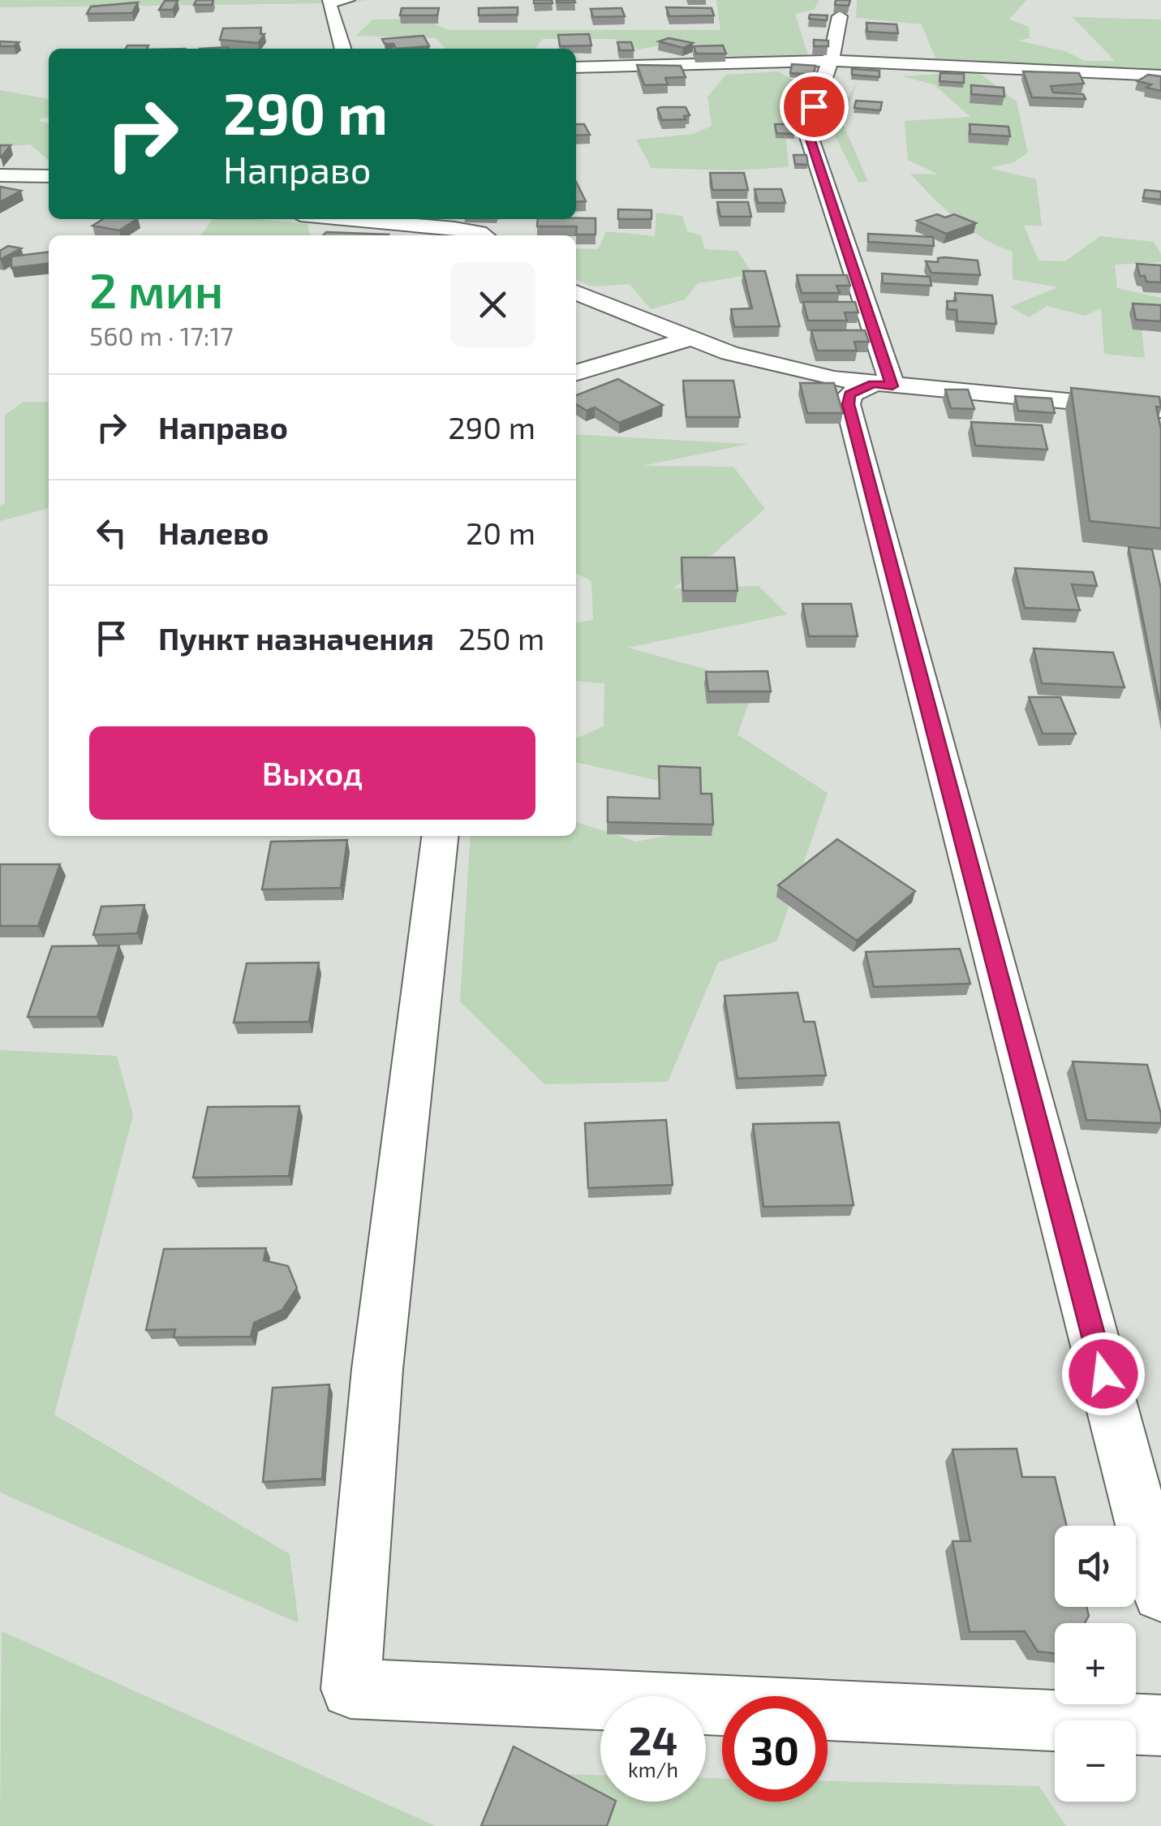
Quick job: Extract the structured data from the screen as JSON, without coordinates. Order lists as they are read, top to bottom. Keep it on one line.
{"page":{"turn":["290 m","Направо"],"heading":["2 мин","560 m · 17:17"],"list":[{"name":"Направо","value":"290 m"},{"name":"Налево","value":"20 m"},{"name":"Пункт назначения","value":"250 m"}],"buttons":"Выход","map_buttons":["+","−"],"speed":"24 km/h","limit":"30"}}
